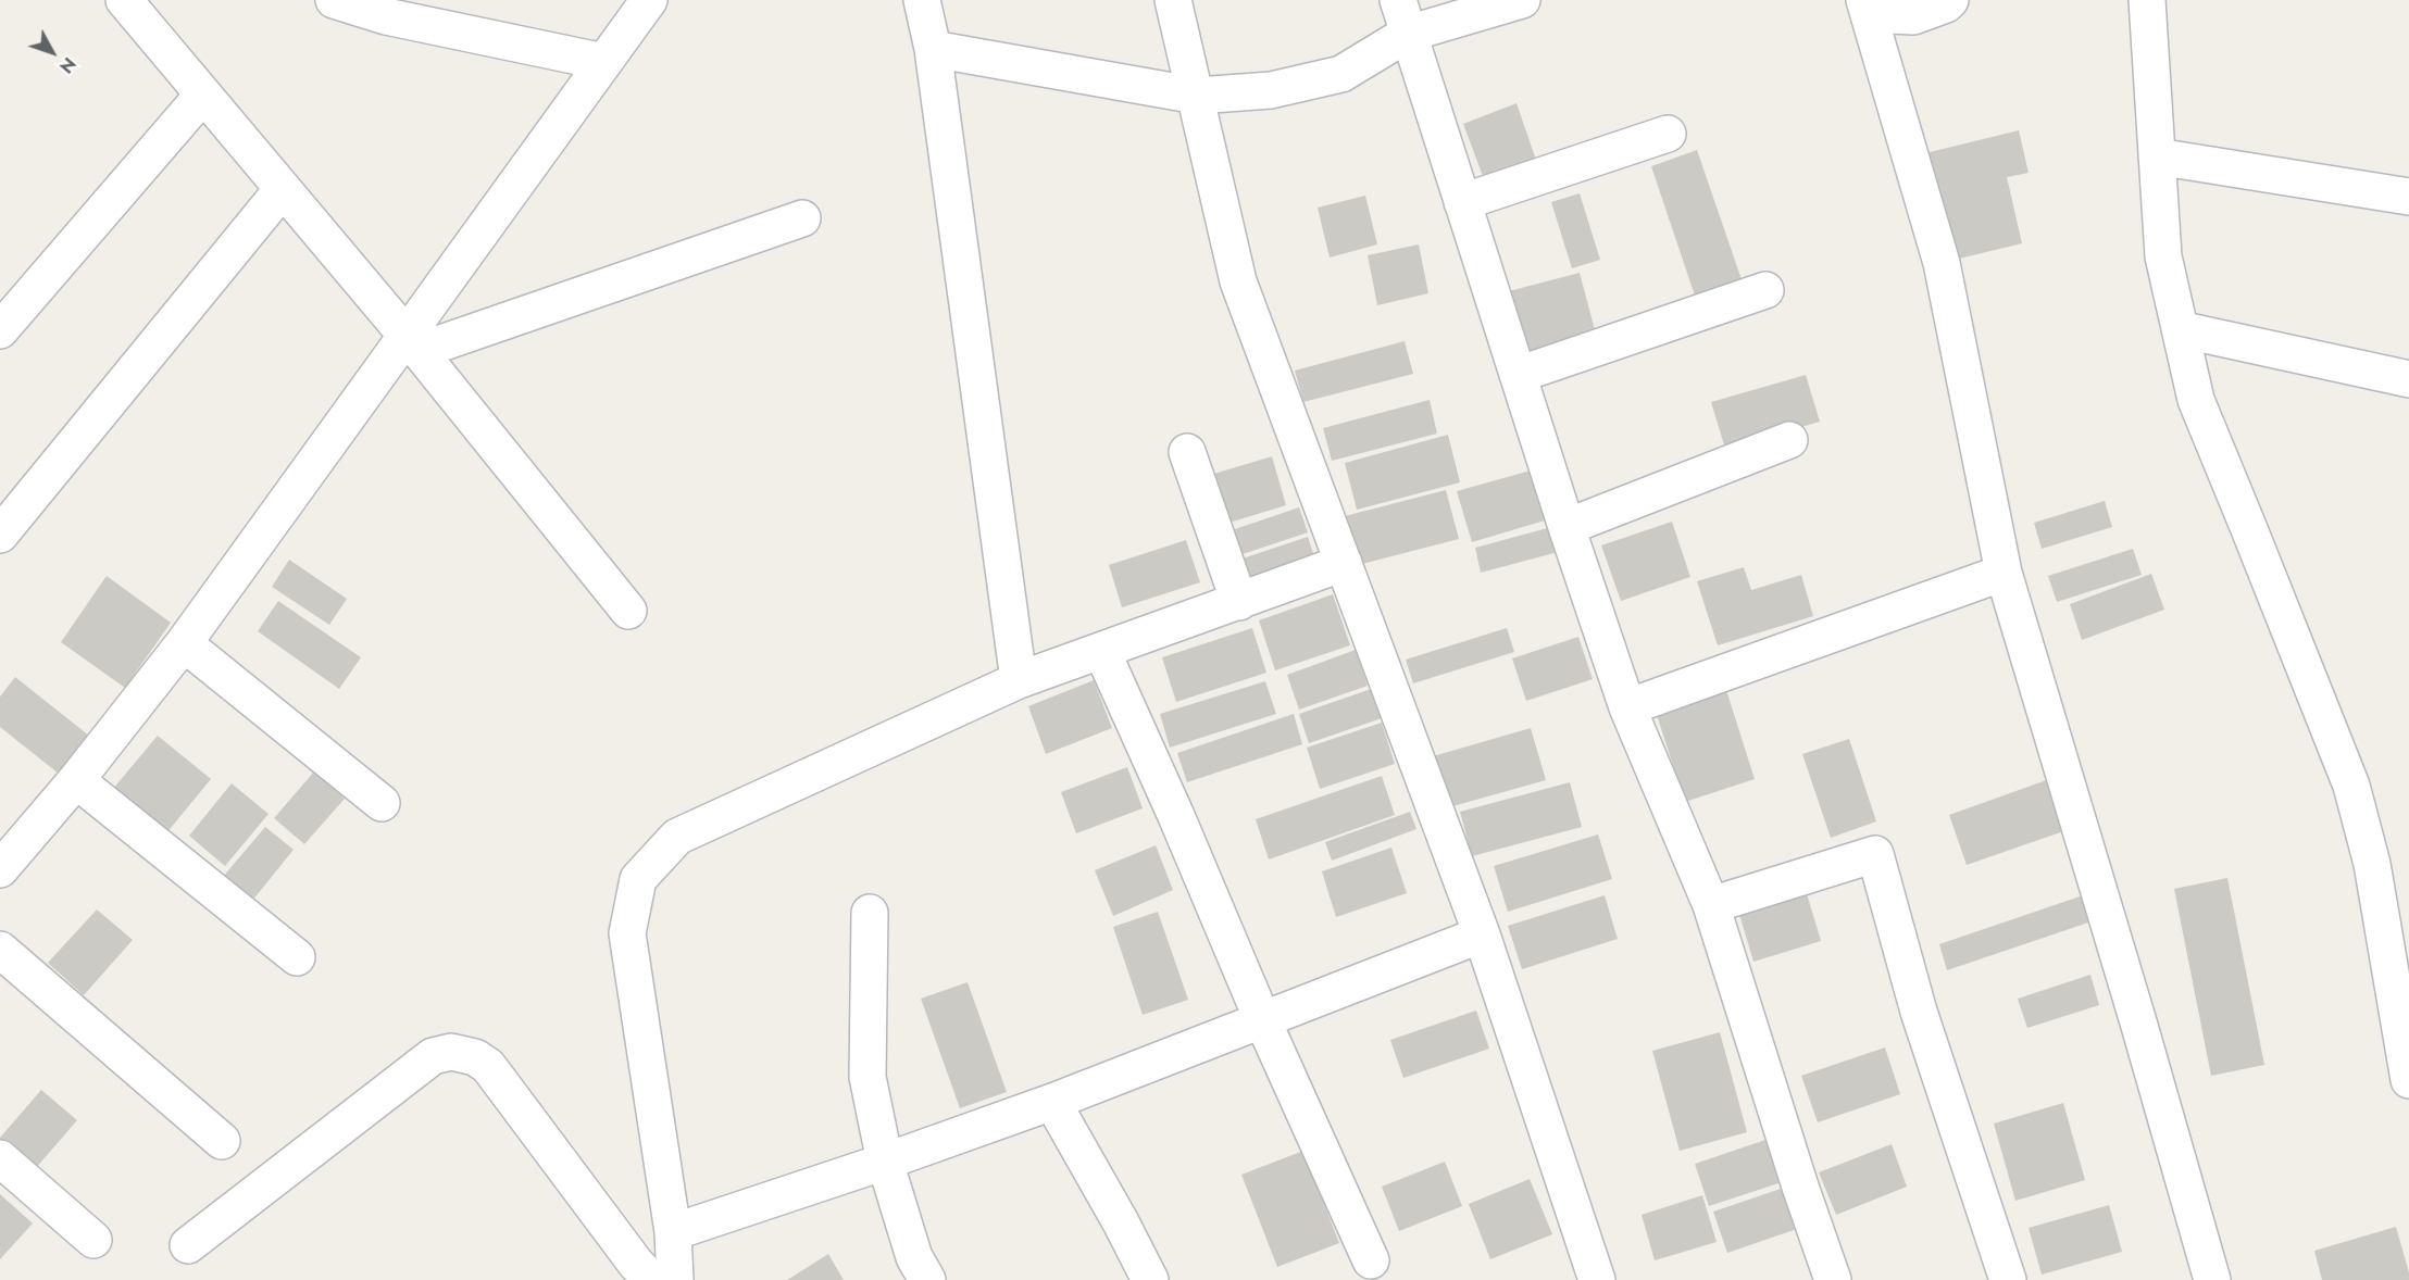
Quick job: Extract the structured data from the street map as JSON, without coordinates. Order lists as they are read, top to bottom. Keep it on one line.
{"north":"bottom right"}
